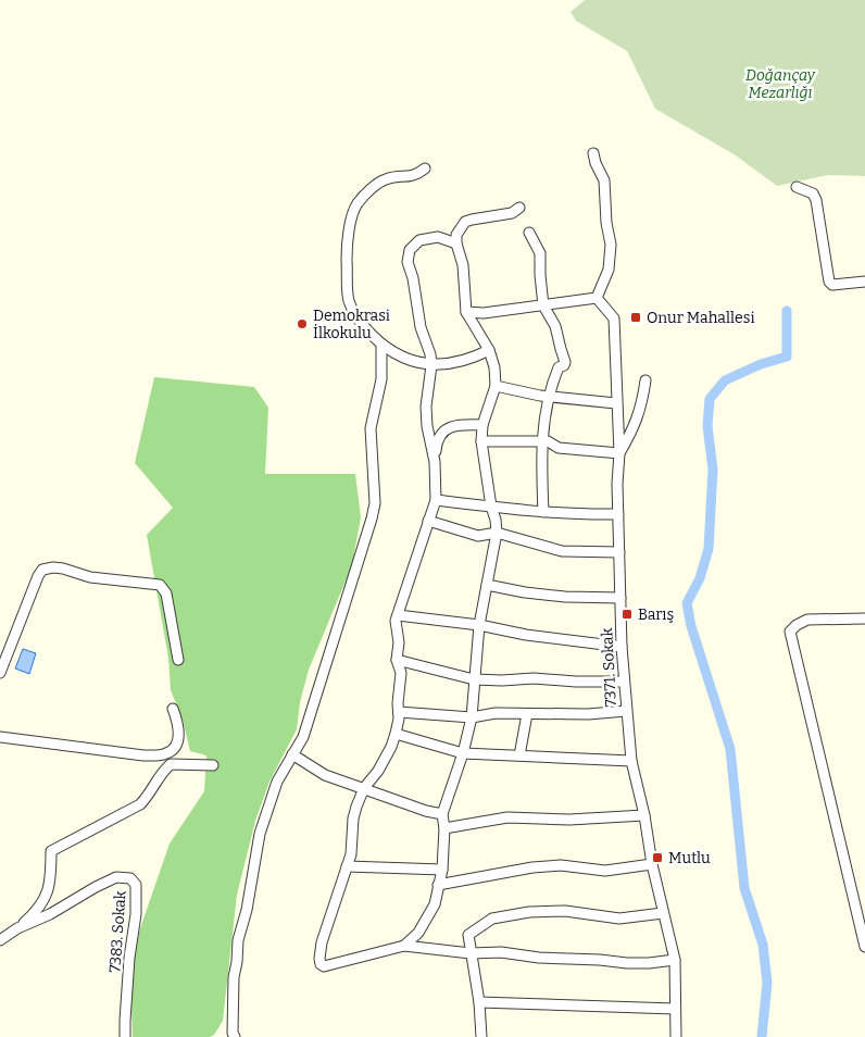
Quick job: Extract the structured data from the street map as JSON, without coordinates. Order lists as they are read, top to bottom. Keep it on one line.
{"streets":{"street":["7371. Sokak","7383. Sokak"]},"parks":["Doğançay Mezarlığı"],"places":{"transit":["Onur Mahallesi","Barış","Mutlu"],"other":["Demokrasi İlkokulu"]}}
